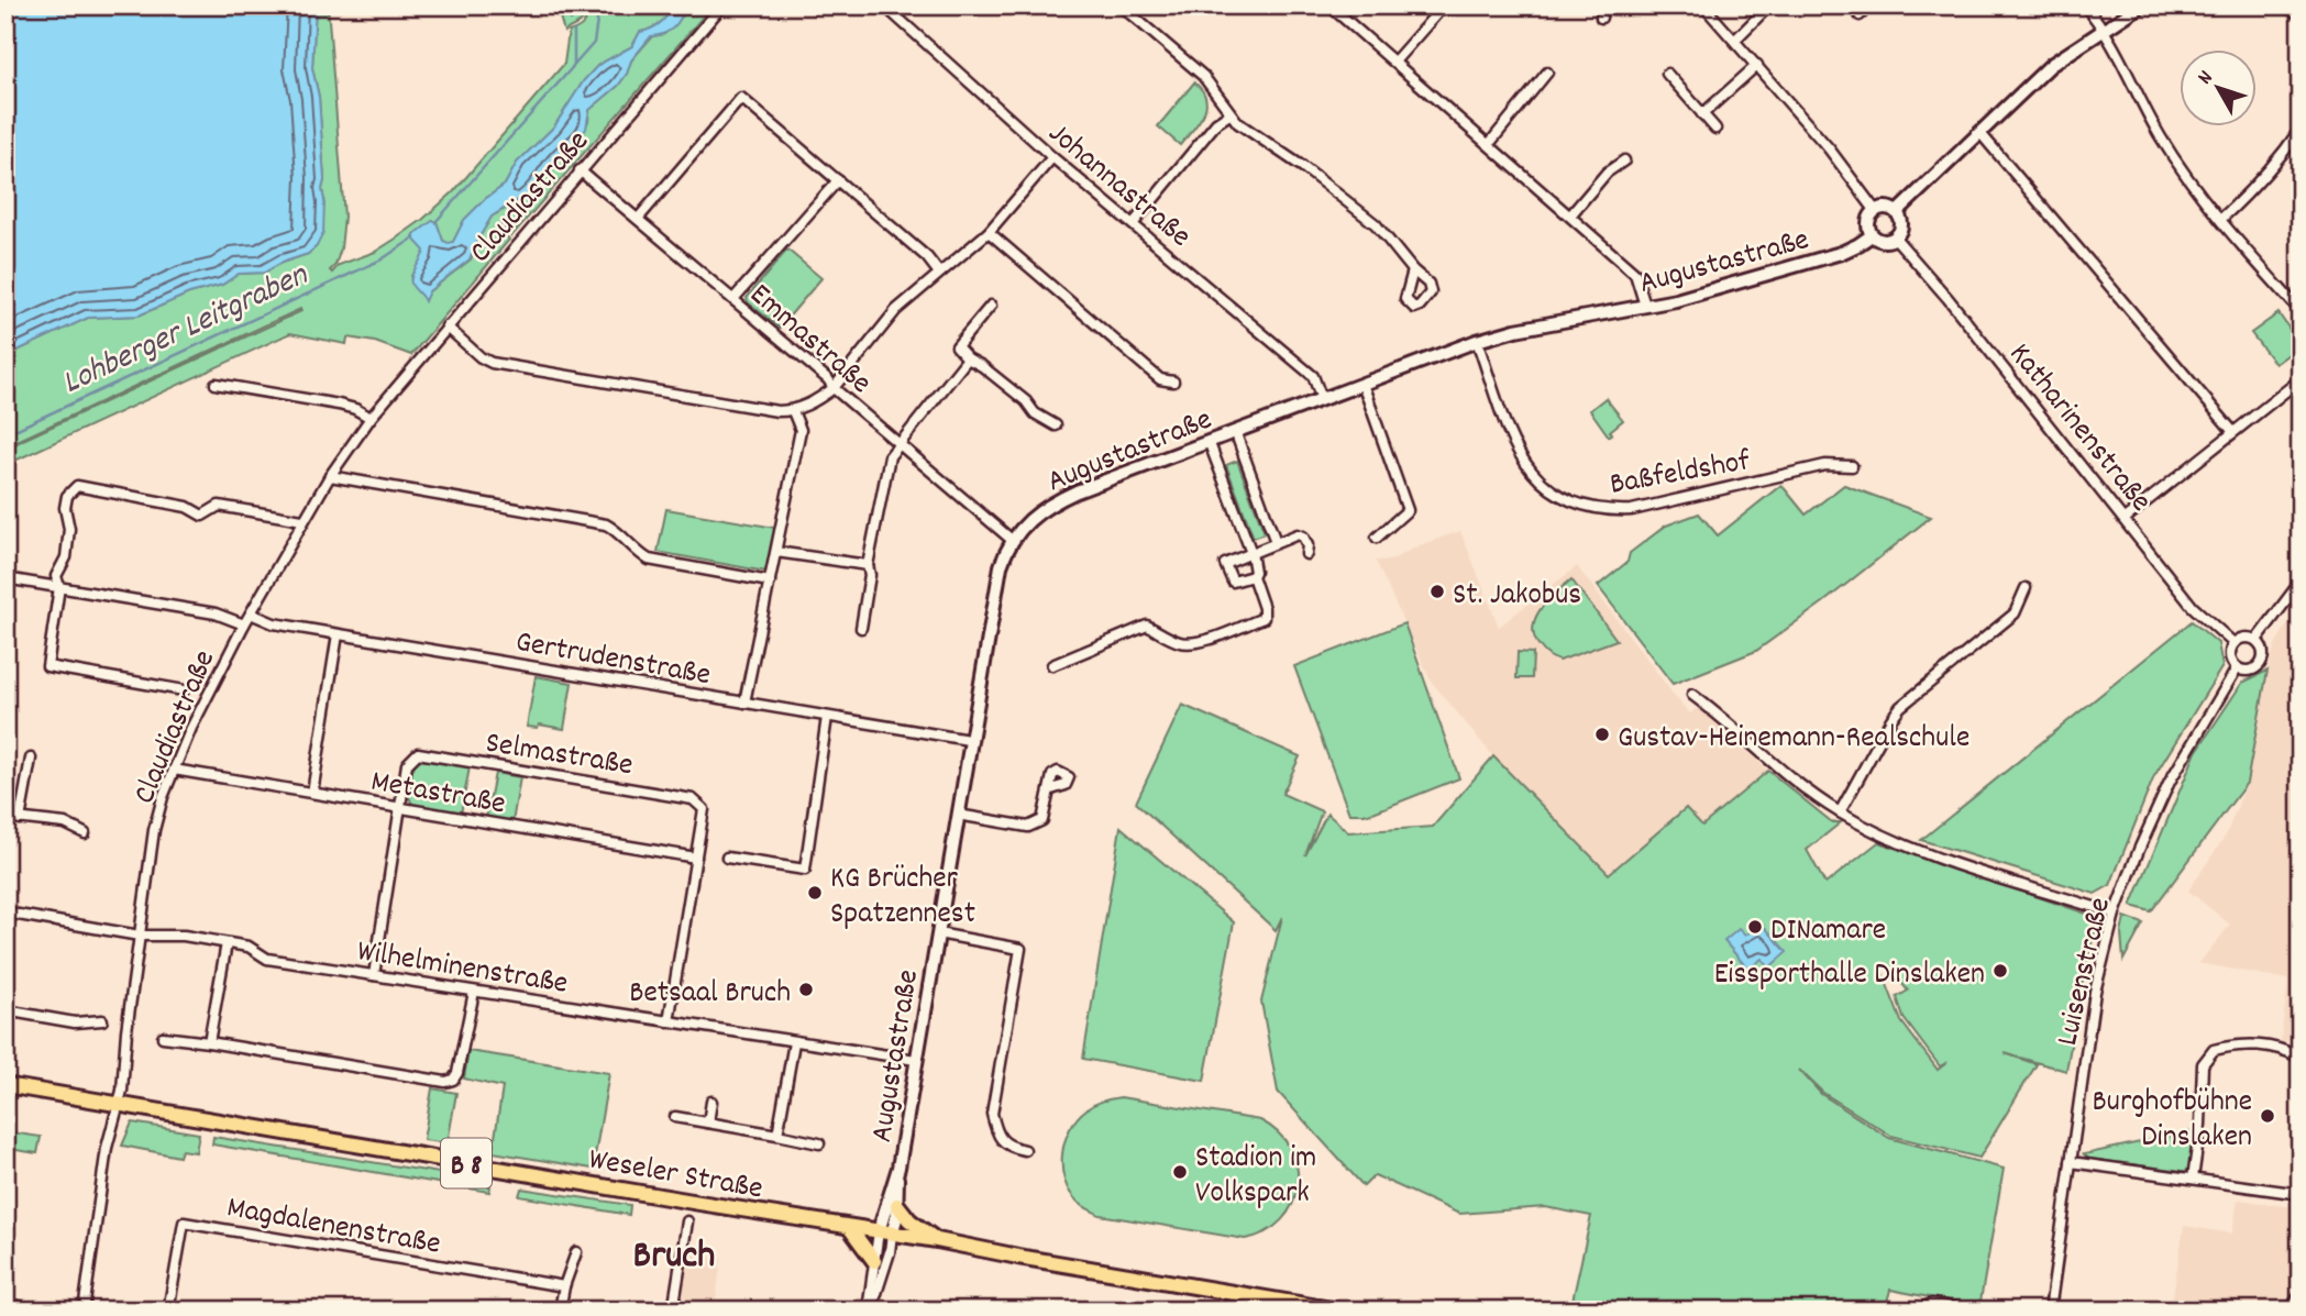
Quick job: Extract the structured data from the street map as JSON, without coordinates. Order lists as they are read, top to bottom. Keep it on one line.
{"streets":{"main road":["Augustastraße","B 8","Weseler Straße"],"street":["Johannastraße","Claudiastraße","Emmastraße","Katharinenstraße","Baßfeldshof","Gertrudenstraße","Selmastraße","Metastraße","Wilhelminenstraße","Luisenstraße","Magdalenenstraße"]},"crossings":[["Johannastraße","Augustastraße"],["Claudiastraße","Emmastraße"],["Claudiastraße","Gertrudenstraße"],["Claudiastraße","Metastraße"],["Claudiastraße","Wilhelminenstraße"],["Claudiastraße","Weseler Straße"],["Augustastraße","Emmastraße"],["Augustastraße","Katharinenstraße"],["Augustastraße","Baßfeldshof"],["Augustastraße","Gertrudenstraße"],["Augustastraße","Wilhelminenstraße"],["Augustastraße","Weseler Straße"],["Katharinenstraße","Luisenstraße"],["Selmastraße","Metastraße"],["Selmastraße","Wilhelminenstraße"]],"districts":["Bruch"],"water":["Lohberger Leitgraben"],"places":["St. Jakobus","Gustav-Heinemann-Realschule","KG Brücher Spatzennest","DINamare","Eissporthalle Dinslaken","Betsaal Bruch","Burghofbühne Dinslaken","Stadion im Volkspark"],"north":"top left"}
